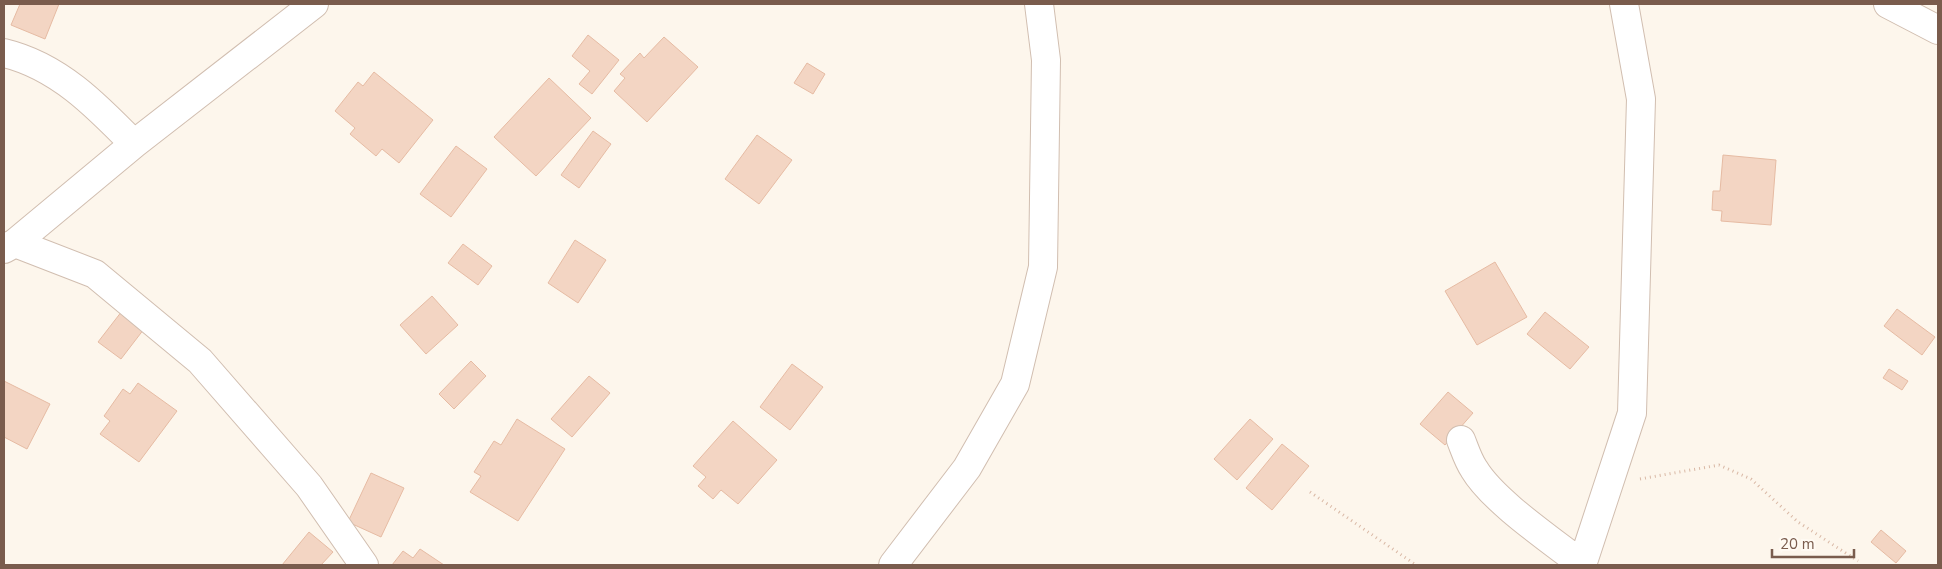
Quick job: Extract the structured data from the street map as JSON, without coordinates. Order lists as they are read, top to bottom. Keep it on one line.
{"scale_bar":"20 m"}
